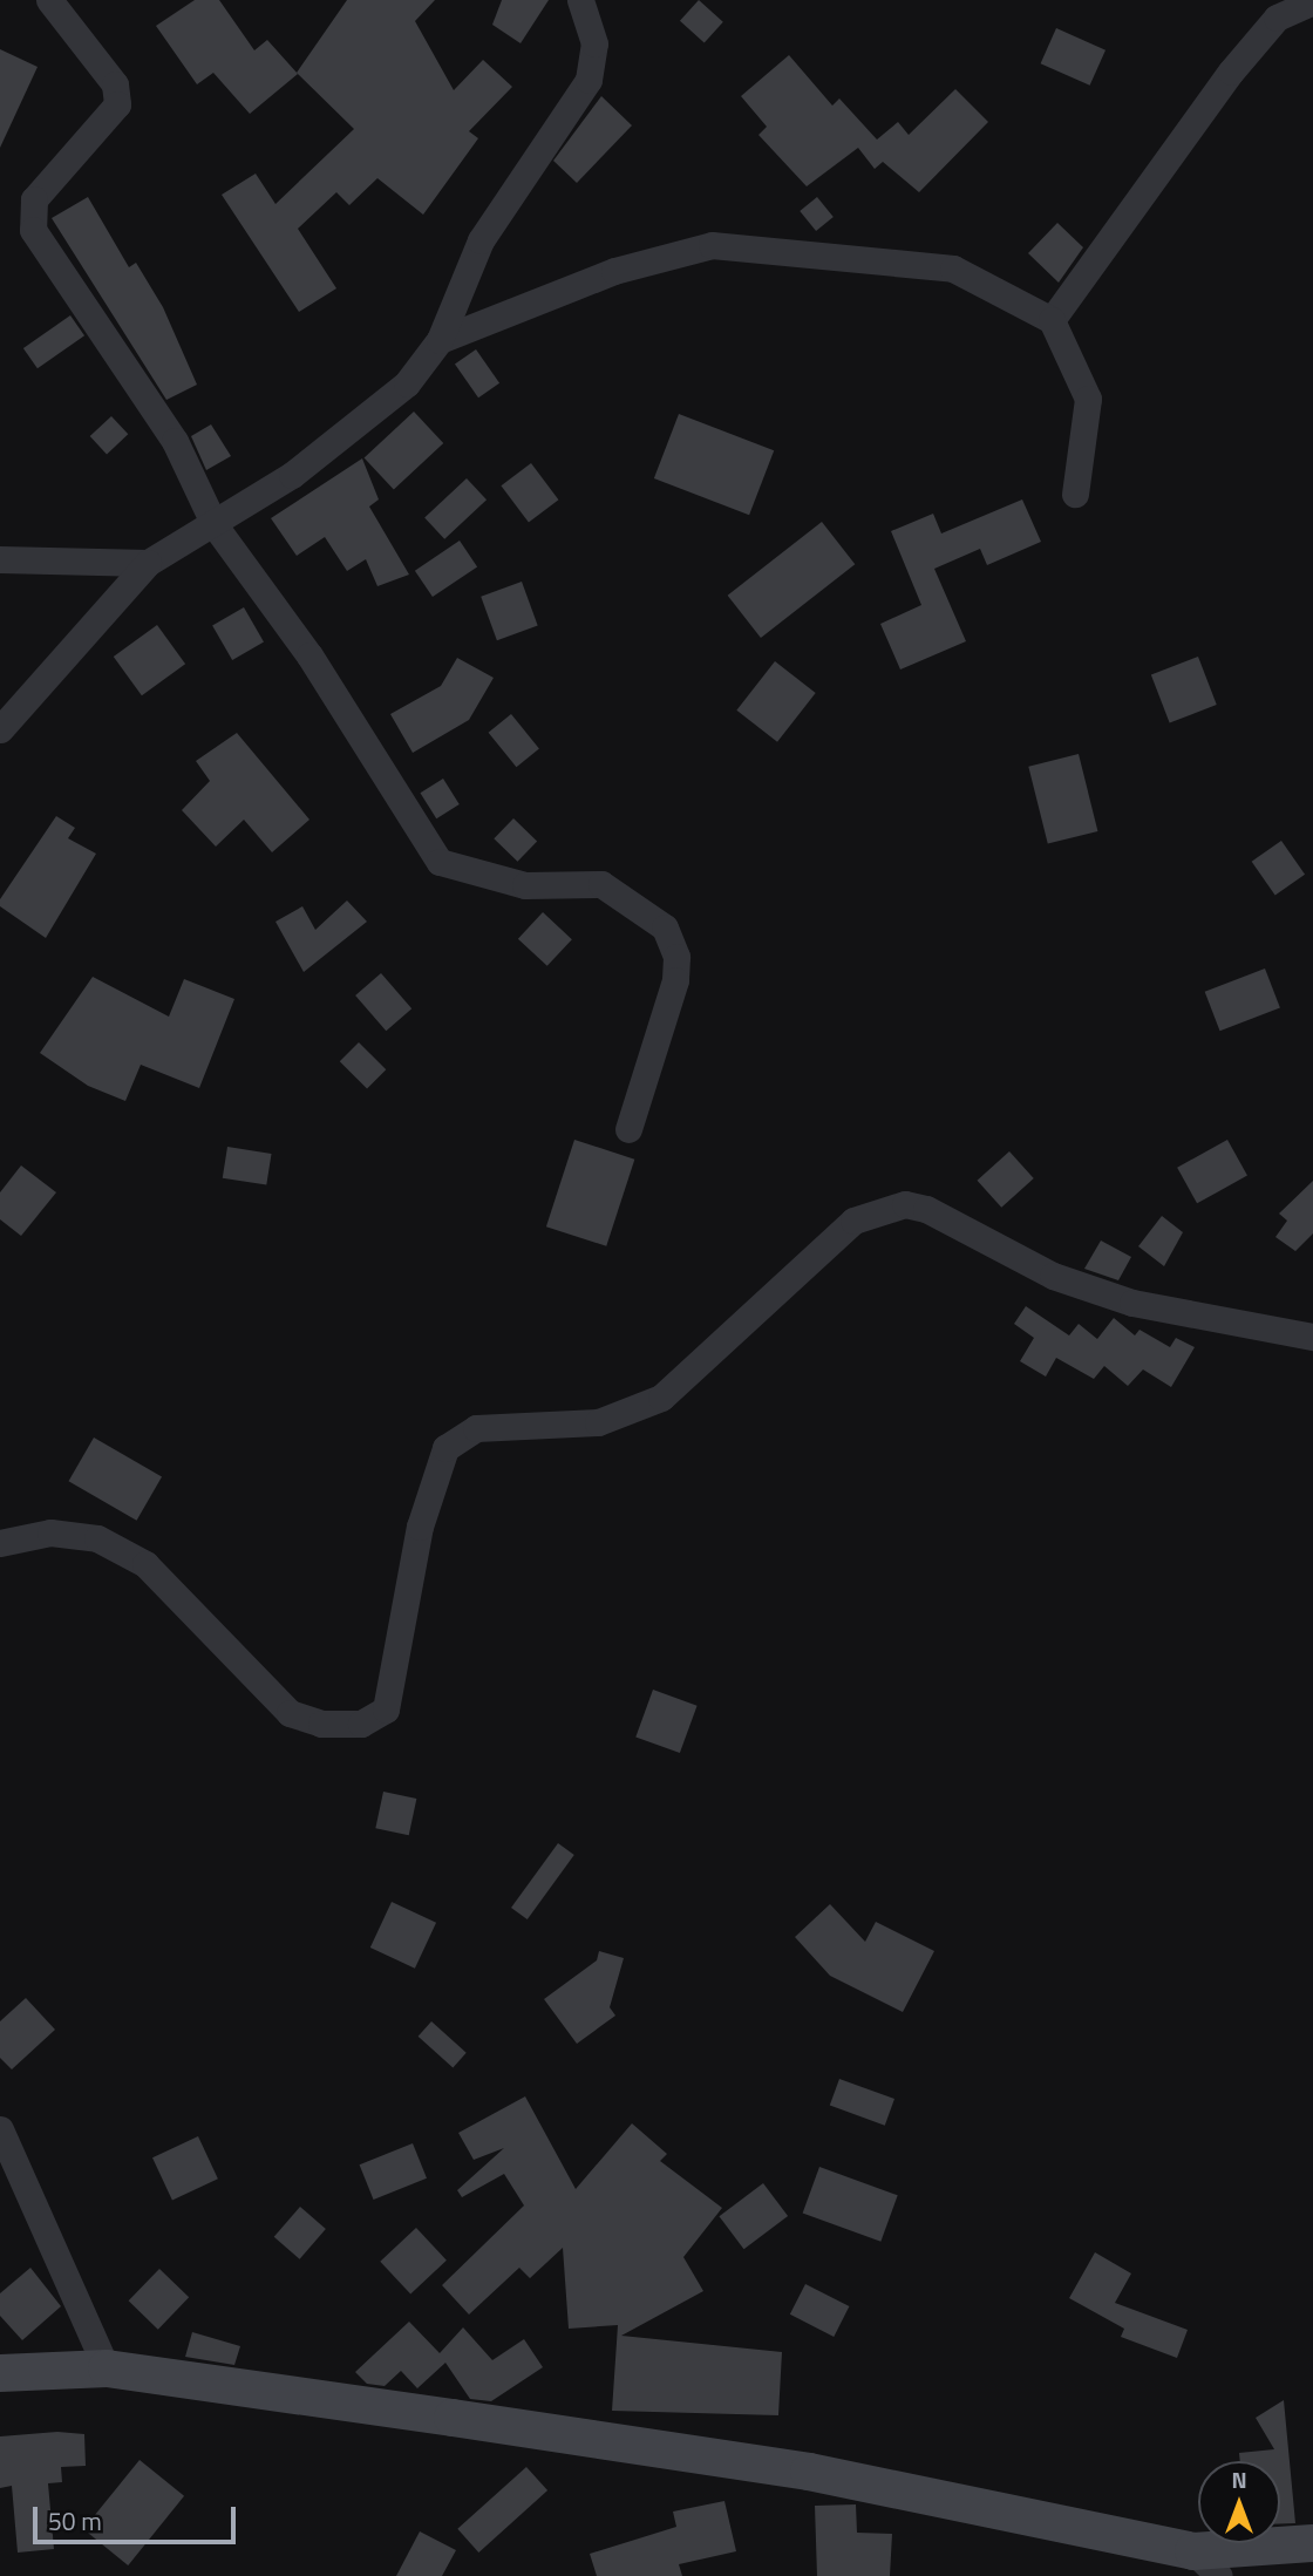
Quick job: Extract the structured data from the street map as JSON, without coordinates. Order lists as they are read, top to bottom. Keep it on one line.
{"scale_bar":"50 m","north":"top"}
